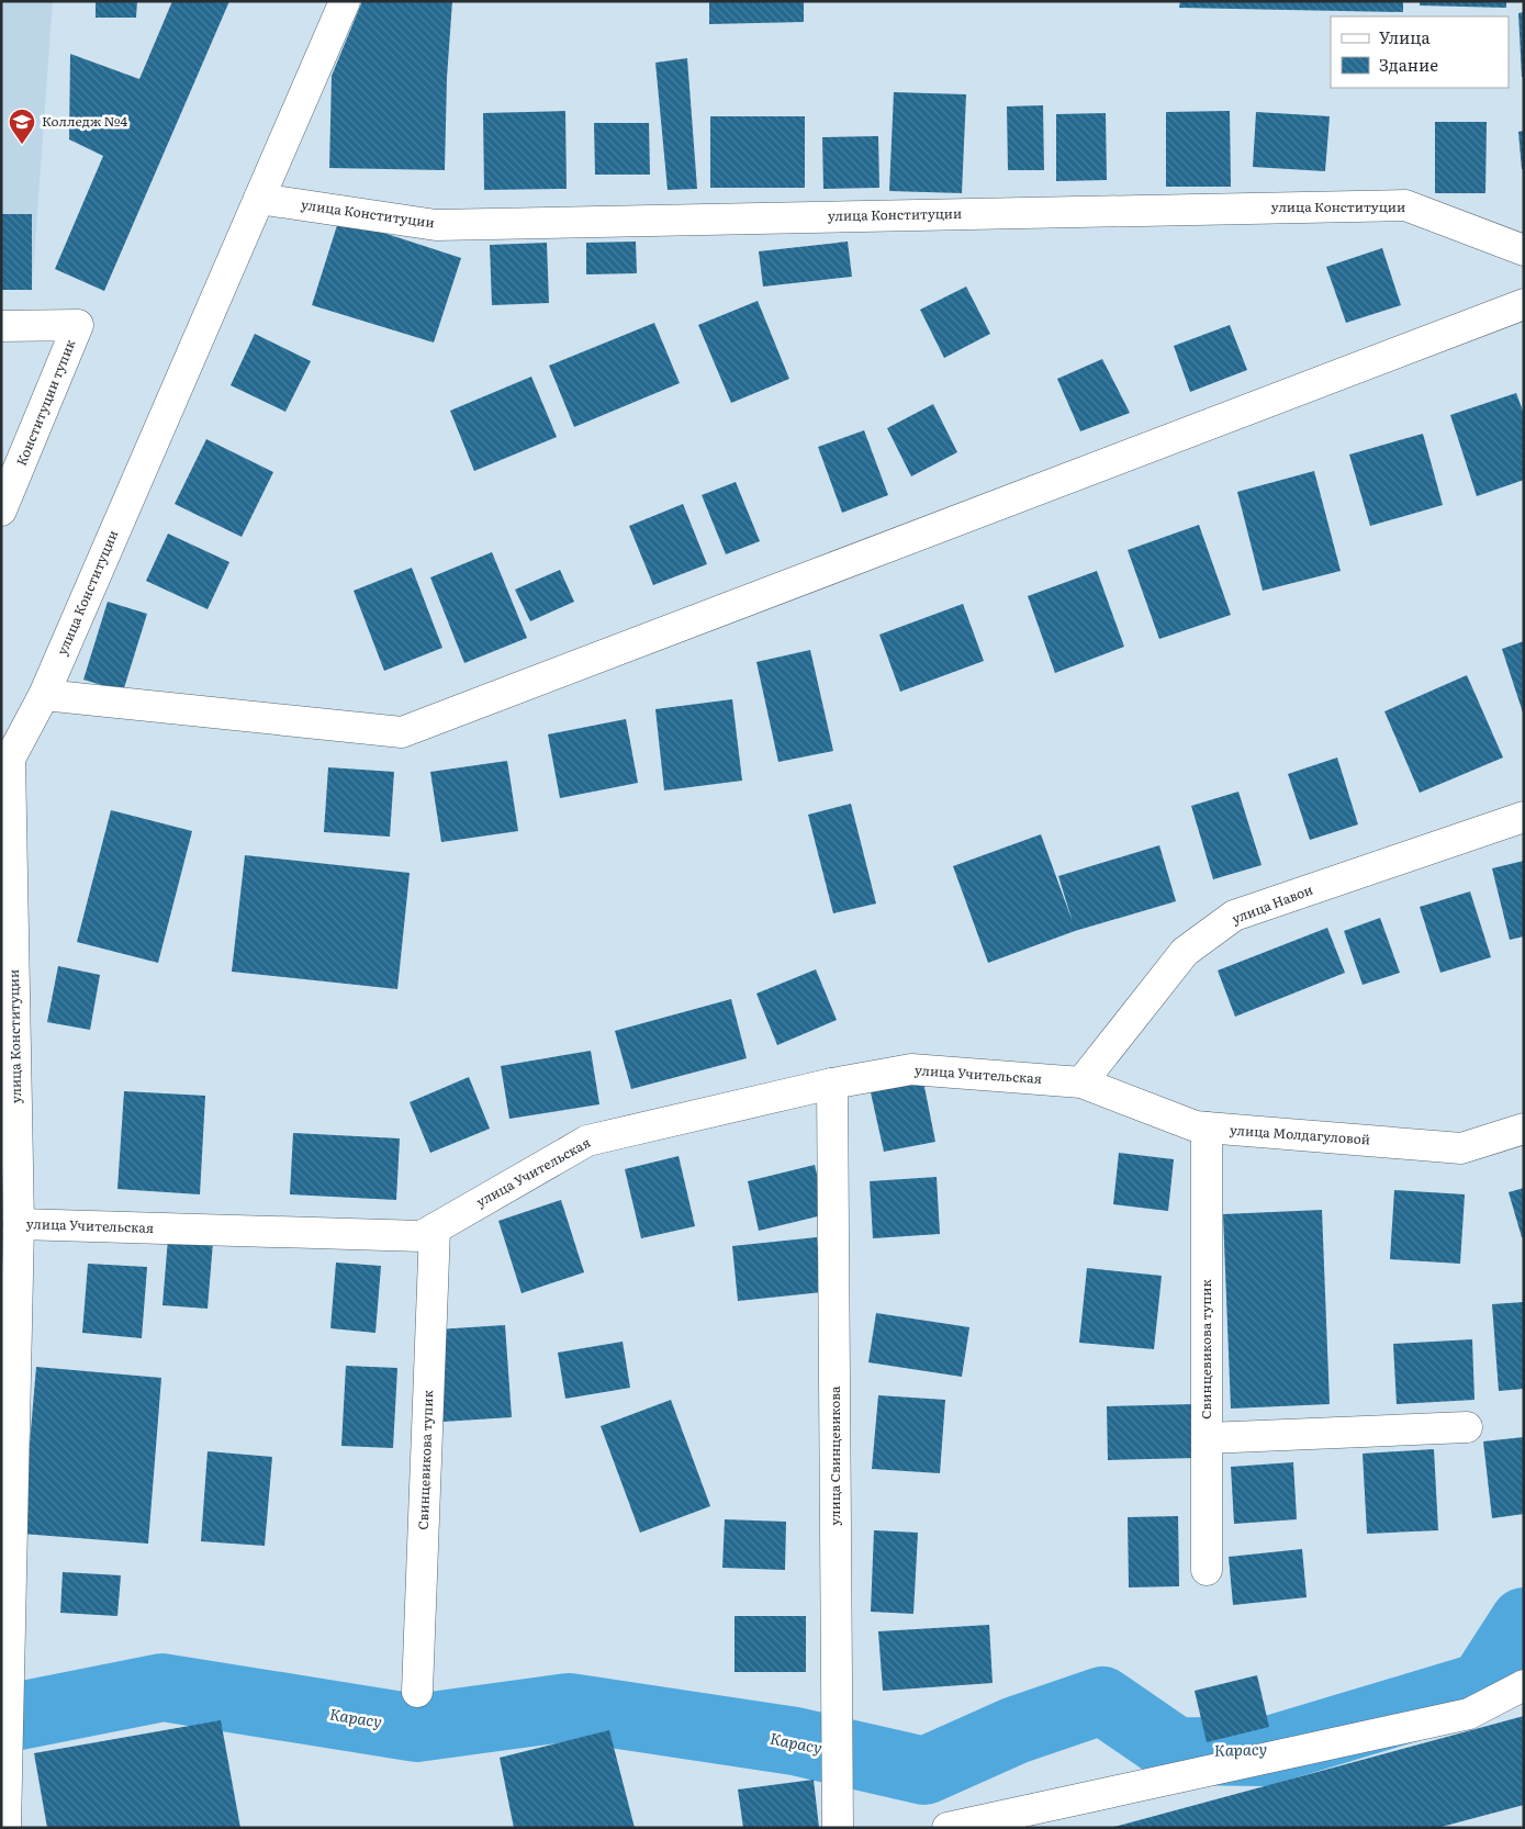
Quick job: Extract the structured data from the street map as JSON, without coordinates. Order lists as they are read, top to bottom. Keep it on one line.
{"streets":{"street":["улица Конституции","Конституции тупик","улица Навои","улица Учительская","улица Молдагуловой","Свинцевикова тупик","улица Свинцевикова"]},"crossings":[["улица Конституции","улица Учительская"],["улица Навои","улица Учительская"],["улица Навои","улица Молдагуловой"],["улица Учительская","улица Молдагуловой"],["улица Учительская","Свинцевикова тупик"],["улица Учительская","улица Свинцевикова"],["улица Молдагуловой","Свинцевикова тупик"]],"water":["Карасу"],"places":{"school or university":["Колледж №4"]},"legend":["Улица","Здание"]}
